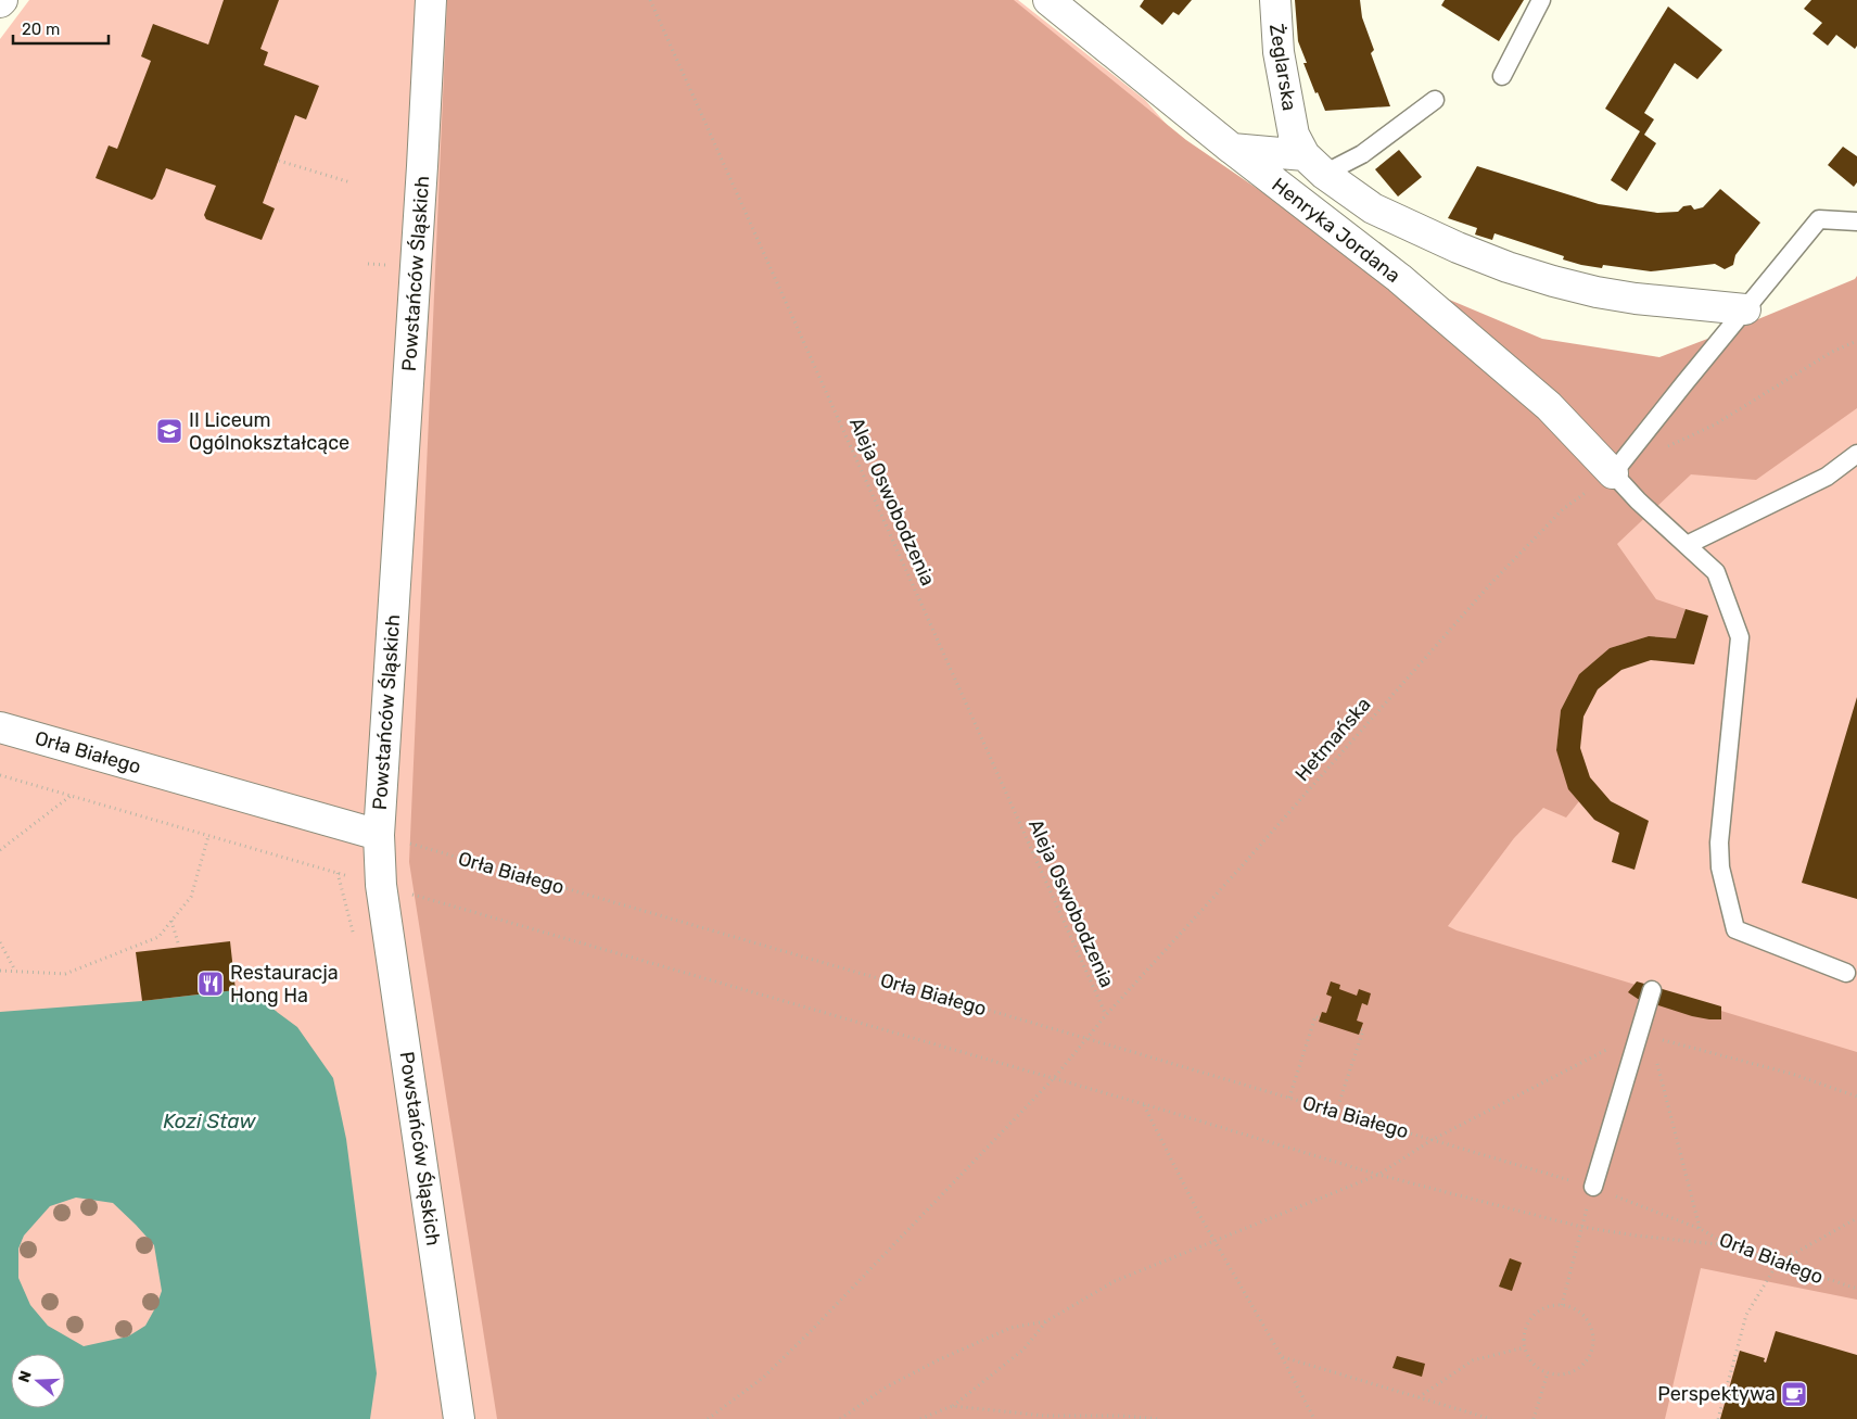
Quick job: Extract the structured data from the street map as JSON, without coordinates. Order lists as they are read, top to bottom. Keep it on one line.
{"streets":{"street":["Żeglarska","Henryka Jordana","Powstańców Śląskich","Orła Białego"],"path":["Aleja Oswobodzenia","Hetmańska"]},"crossings":[["Henryka Jordana","Hetmańska"],["Powstańców Śląskich","Orła Białego"],["Aleja Oswobodzenia","Hetmańska"],["Hetmańska","Orła Białego"]],"water":["Kozi Staw"],"places":{"school or university":["II Liceum Ogólnokształcące"],"restaurant":["Restauracja Hong Ha"],"cafe":["Perspektywa"]},"scale_bar":"20 m","north":"left"}
